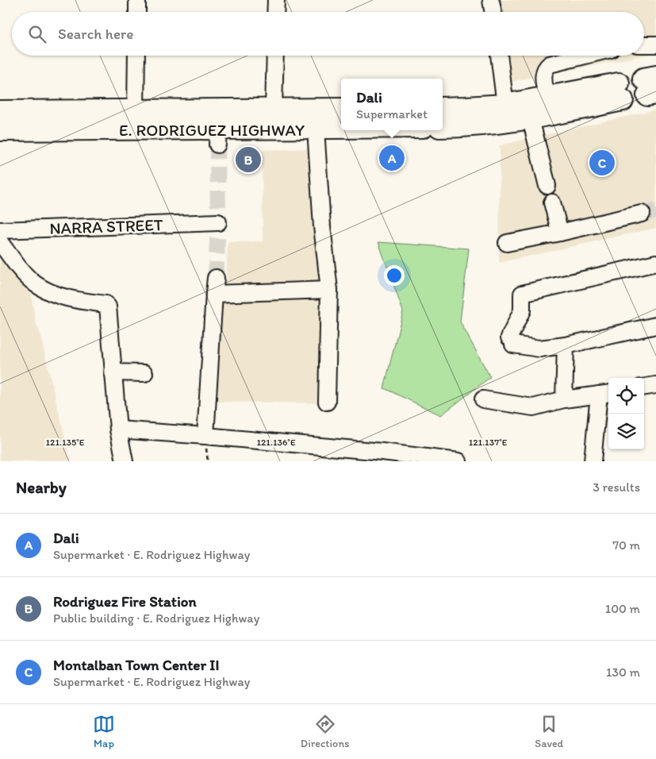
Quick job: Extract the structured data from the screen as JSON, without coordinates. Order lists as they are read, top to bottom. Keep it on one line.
{"streets":{"main road":["E. RODRIGUEZ HIGHWAY"],"street":["NARRA STREET"]},"page":{"search":"Search here","popup":["Dali","Supermarket"],"pins":["A","B","C"],"heading":["Nearby","3 results"],"list":[{"mark":"A","name":"Dali","note":"Supermarket · E. Rodriguez Highway","value":"70 m"},{"mark":"B","name":"Rodriguez Fire Station","note":"Public building · E. Rodriguez Highway","value":"100 m"},{"mark":"C","name":"Montalban Town Center II","note":"Supermarket · E. Rodriguez Highway","value":"130 m"}],"nav":["Map","Directions","Saved"]},"coordinates":["121.135°E","121.136°E","121.137°E"]}
